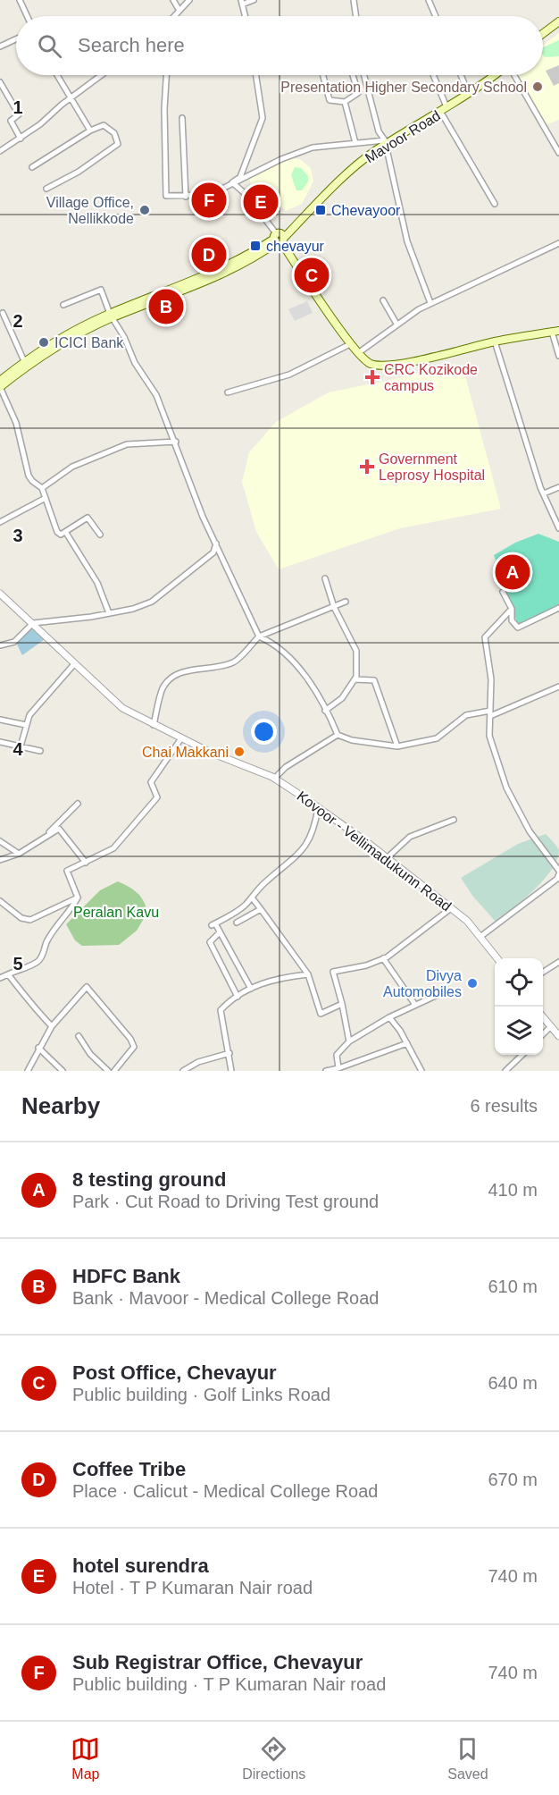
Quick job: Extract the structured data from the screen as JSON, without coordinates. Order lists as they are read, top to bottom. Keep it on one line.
{"streets":{"main road":["Mavoor Road"],"street":["Kovoor - Vellimadukunn Road"]},"parks":["Peralan Kavu"],"places":{"other":["Presentation Higher Secondary School","Village Office, Nellikkode","ICICI Bank","Chai Makkani","Divya Automobiles"],"transit":["Chevayoor","chevayur"],"health":["CRC Kozikode campus","Government Leprosy Hospital"]},"page":{"search":"Search here","pins":["F","E","D","C","B","A"],"heading":["Nearby","6 results"],"list":[{"mark":"A","name":"8 testing ground","note":"Park · Cut Road to Driving Test ground","value":"410 m"},{"mark":"B","name":"HDFC Bank","note":"Bank · Mavoor - Medical College Road","value":"610 m"},{"mark":"C","name":"Post Office, Chevayur","note":"Public building · Golf Links Road","value":"640 m"},{"mark":"D","name":"Coffee Tribe","note":"Place · Calicut - Medical College Road","value":"670 m"},{"mark":"E","name":"hotel surendra","note":"Hotel · T P Kumaran Nair road","value":"740 m"},{"mark":"F","name":"Sub Registrar Office, Chevayur","note":"Public building · T P Kumaran Nair road","value":"740 m"}],"nav":["Map","Directions","Saved"]},"grid":{"rows":["1","2","3","4","5"]}}
